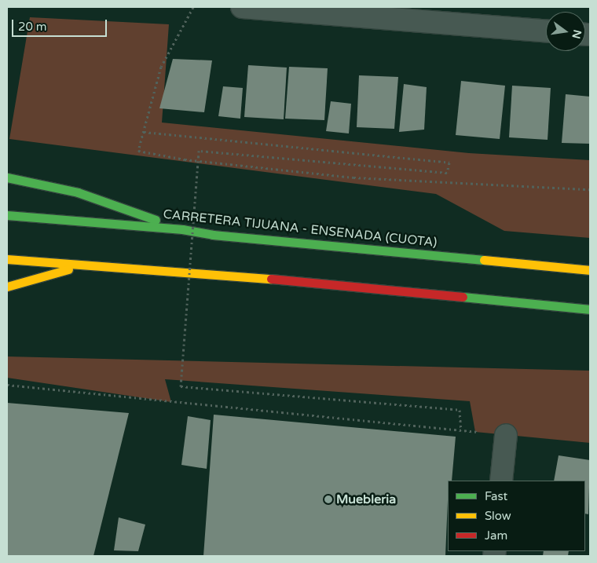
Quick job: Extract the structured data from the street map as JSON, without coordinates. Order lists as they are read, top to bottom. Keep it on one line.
{"streets":{"highway":["CARRETERA TIJUANA - ENSENADA (CUOTA)"]},"places":["Muebleria"],"legend":["Fast","Slow","Jam"],"scale_bar":"20 m","north":"right"}
